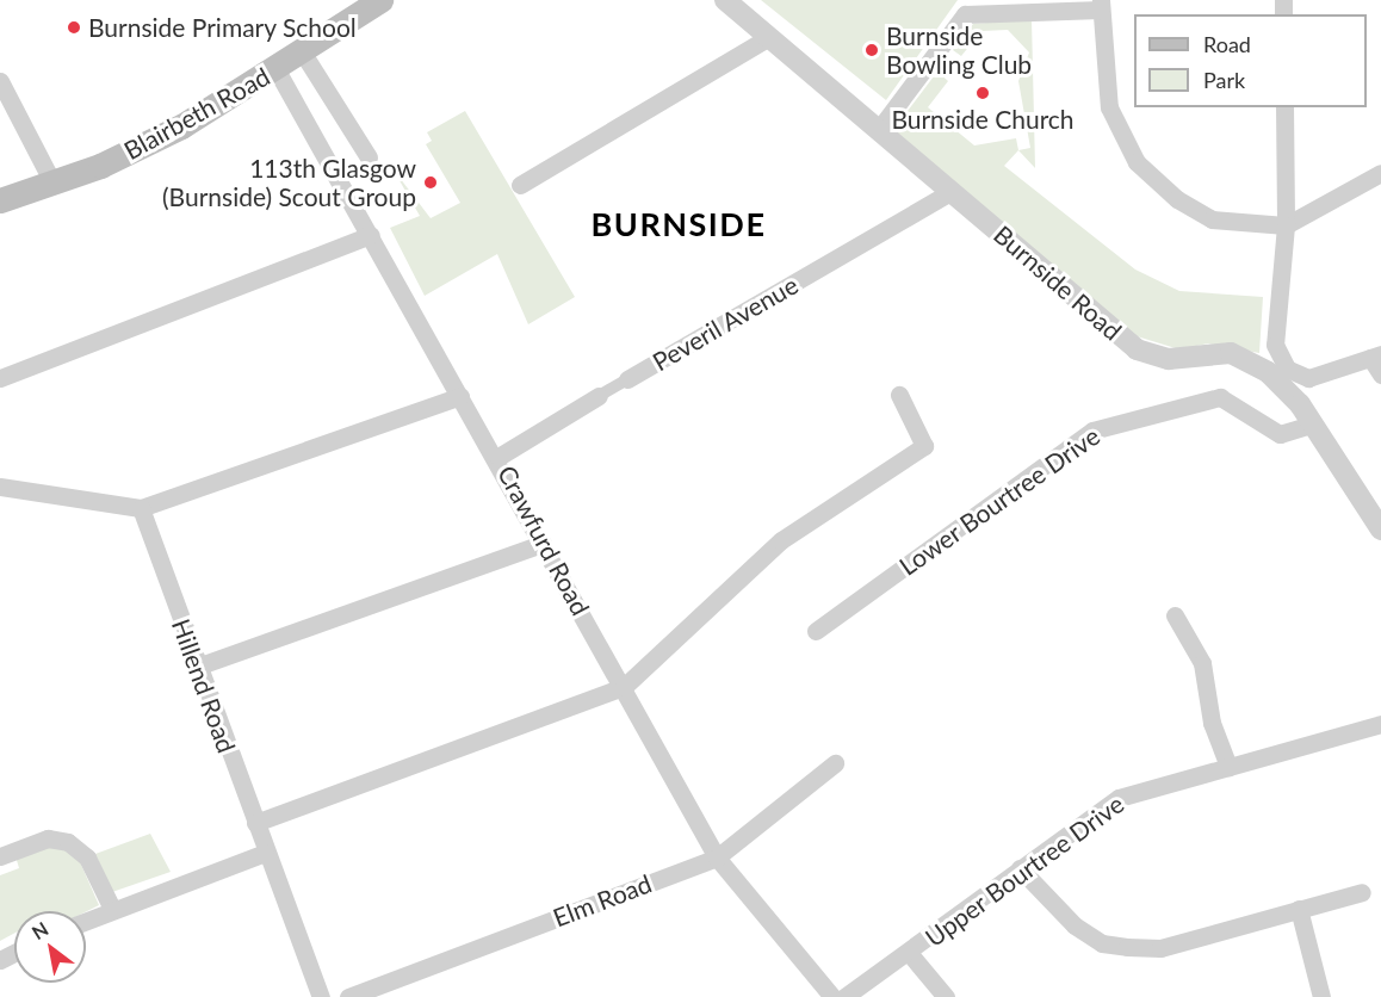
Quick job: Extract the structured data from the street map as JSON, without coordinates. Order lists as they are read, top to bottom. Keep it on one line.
{"streets":{"main road":["Blairbeth Road"],"street":["Burnside Road","Peveril Avenue","Lower Bourtree Drive","Crawfurd Road","Hillend Road","Upper Bourtree Drive","Elm Road"]},"crossings":[["Blairbeth Road","Crawfurd Road"],["Burnside Road","Peveril Avenue"],["Burnside Road","Lower Bourtree Drive"],["Peveril Avenue","Crawfurd Road"],["Crawfurd Road","Elm Road"]],"districts":["BURNSIDE"],"places":["Burnside Primary School","Burnside Bowling Club","Burnside Church","113th Glasgow (Burnside) Scout Group"],"legend":["Road","Park"],"north":"top left"}
